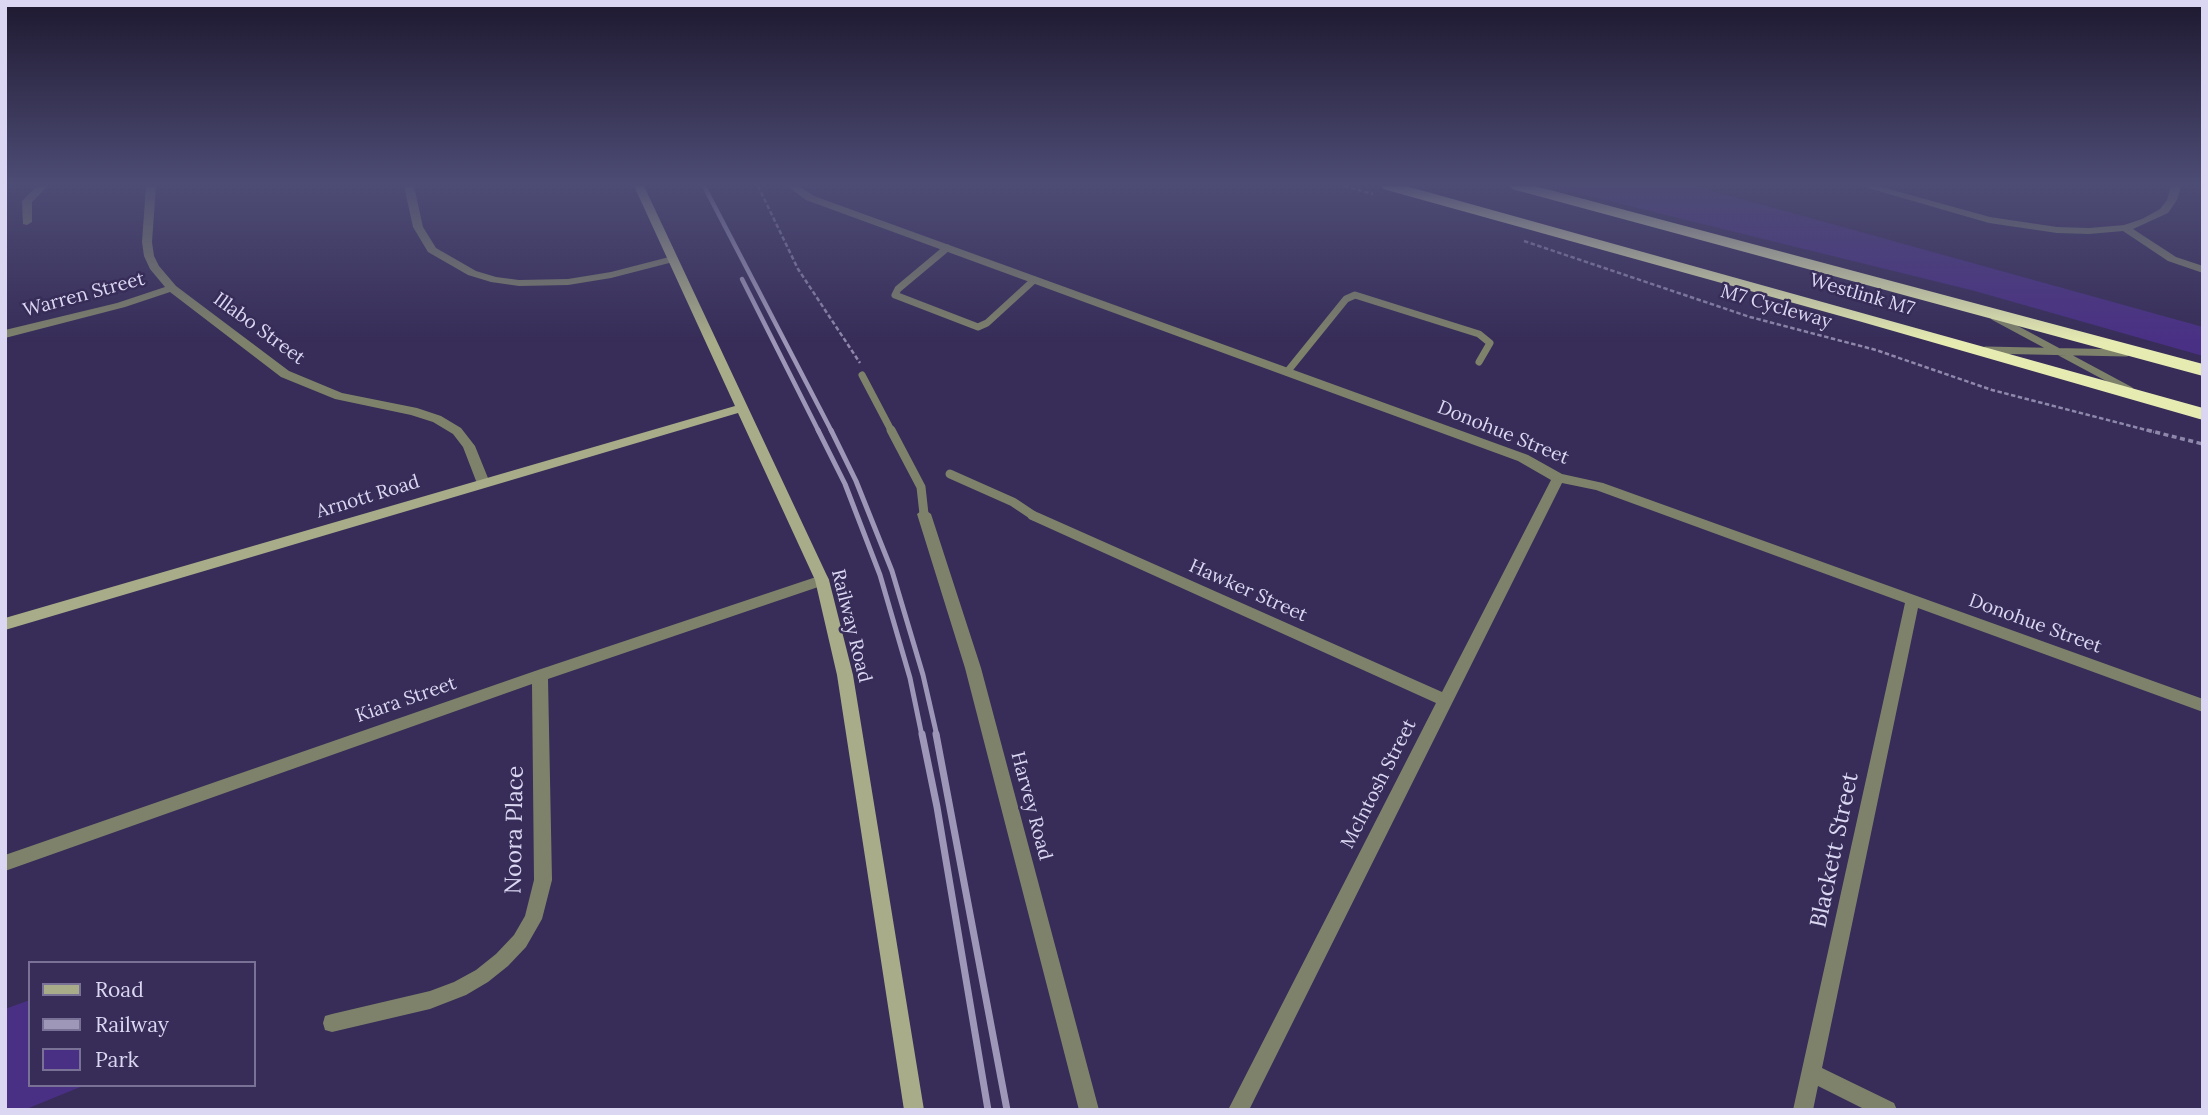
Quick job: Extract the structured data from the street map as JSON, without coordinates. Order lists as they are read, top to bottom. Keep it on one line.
{"streets":{"highway":["Westlink M7"],"street":["Warren Street","Illabo Street","Donohue Street","Arnott Road","Hawker Street","Railway Road","Kiara Street","McIntosh Street","Harvey Road","Noora Place","Blackett Street"],"path":["M7 Cycleway"]},"crossings":[["Warren Street","Illabo Street"],["Illabo Street","Arnott Road"],["Donohue Street","McIntosh Street"],["Donohue Street","Blackett Street"],["Arnott Road","Railway Road"],["Hawker Street","McIntosh Street"],["Railway Road","Kiara Street"],["Kiara Street","Noora Place"]],"legend":["Road","Railway","Park"]}
